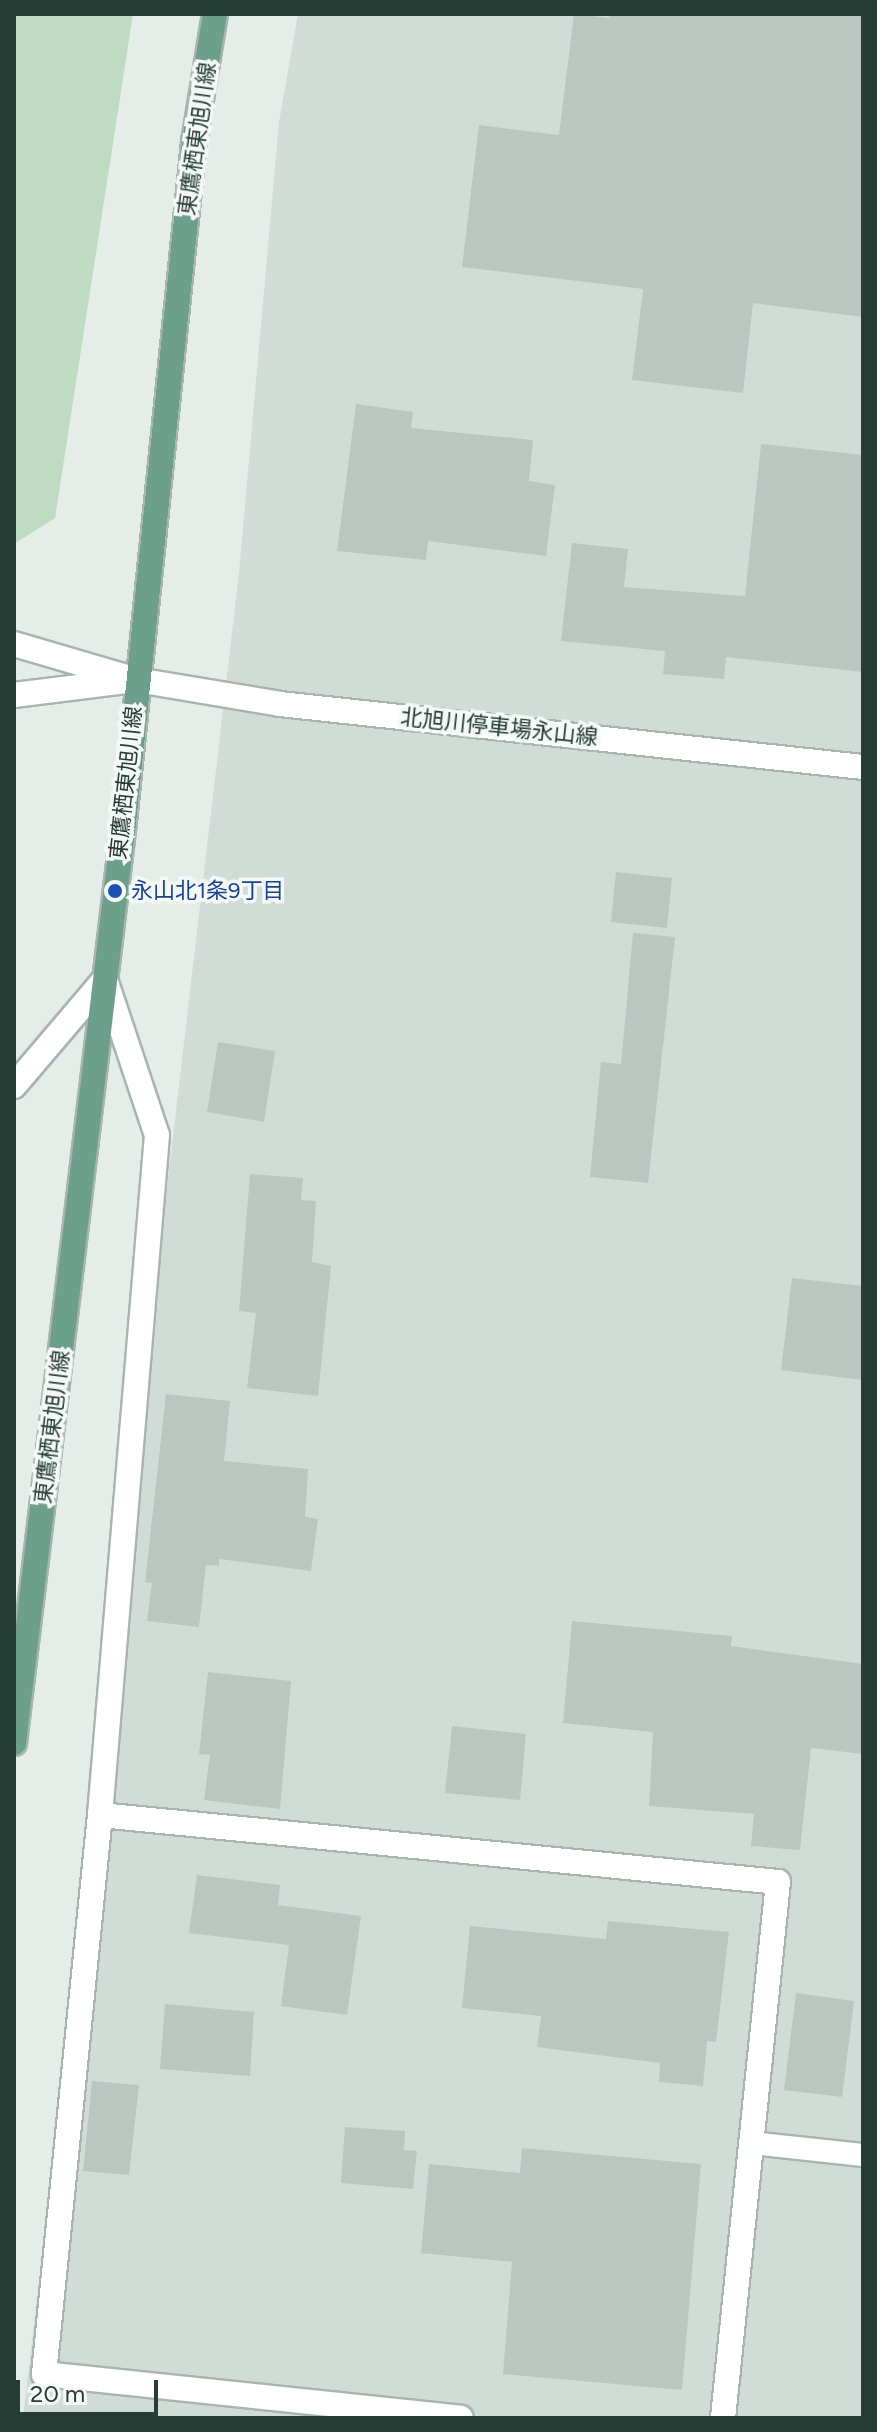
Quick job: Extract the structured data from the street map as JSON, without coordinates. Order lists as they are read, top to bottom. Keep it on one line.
{"streets":{"main road":["東鷹栖東旭川線"],"street":["北旭川停車場永山線"]},"crossings":[["東鷹栖東旭川線","北旭川停車場永山線"]],"places":["永山北1条9丁目"],"scale_bar":"20 m"}
